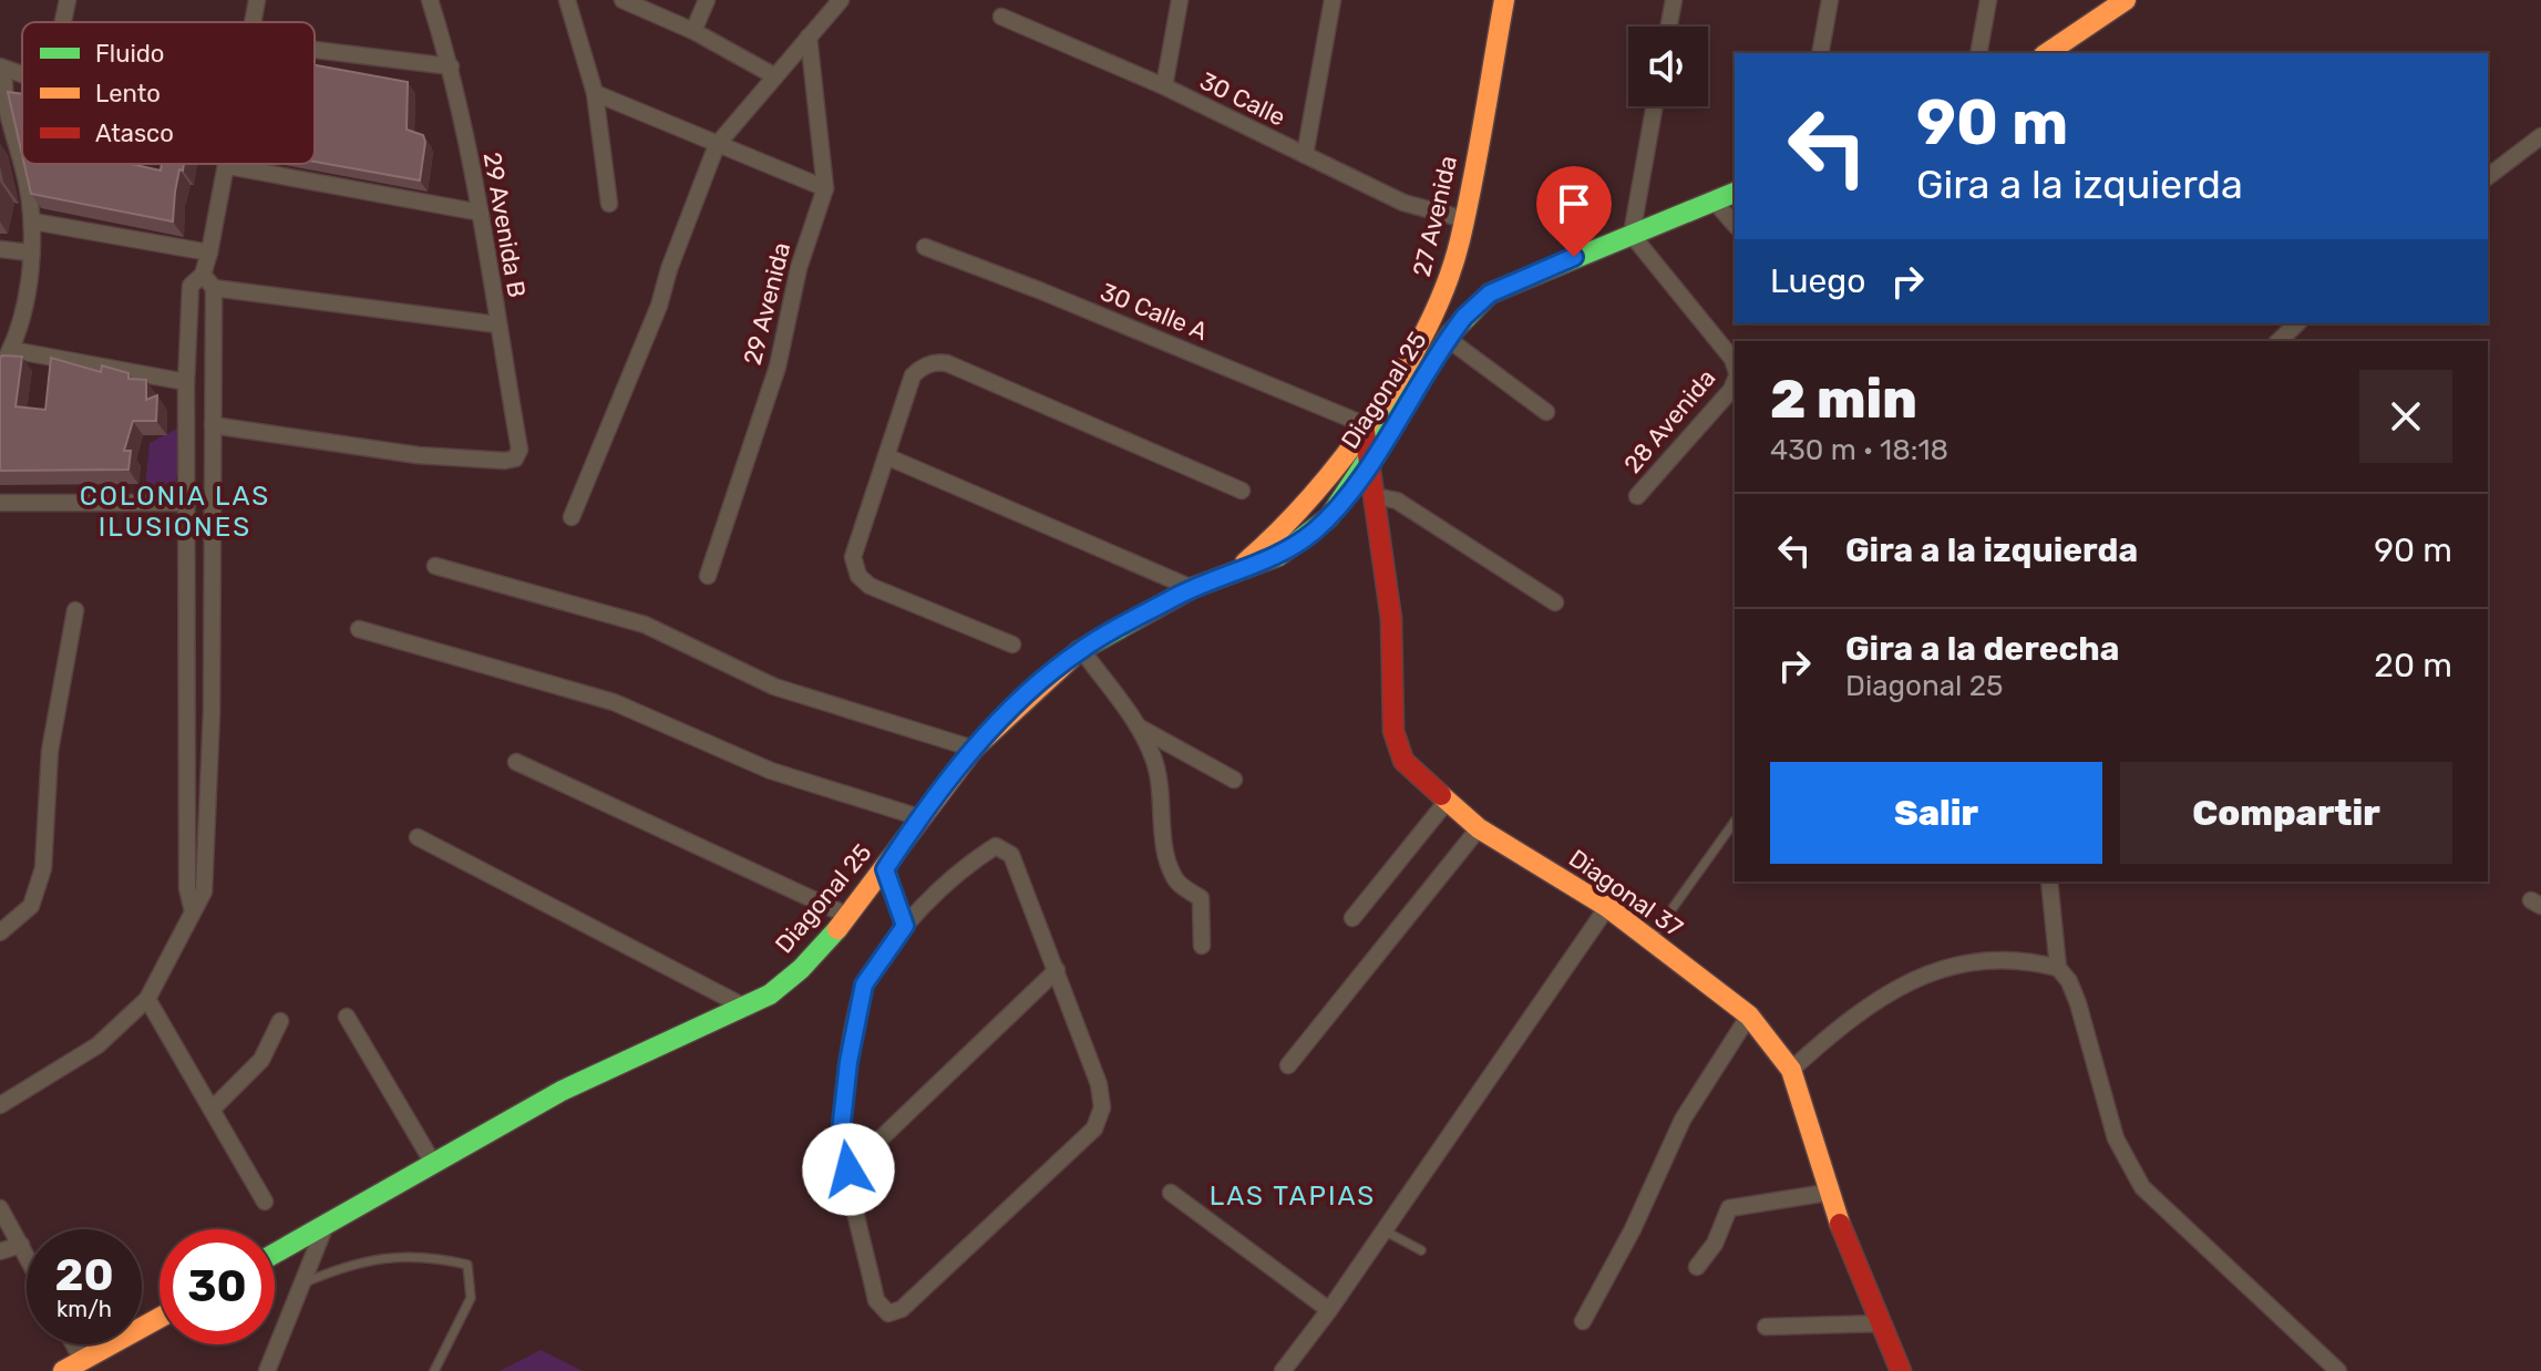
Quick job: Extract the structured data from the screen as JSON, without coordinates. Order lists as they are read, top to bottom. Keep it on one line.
{"streets":{"main road":["27 Avenida","Diagonal 25","Diagonal 37"],"street":["30 Calle","29 Avenida B","29 Avenida","30 Calle A","28 Avenida"]},"crossings":[["30 Calle","27 Avenida"],["27 Avenida","30 Calle A"],["27 Avenida","Diagonal 25"],["27 Avenida","Diagonal 37"],["30 Calle A","Diagonal 25"],["30 Calle A","Diagonal 37"],["Diagonal 25","Diagonal 37"]],"districts":["COLONIA LAS ILUSIONES","LAS TAPIAS"],"legend":["Fluido","Lento","Atasco"],"page":{"turn":["90 m","Gira a la izquierda"],"then":"Luego","heading":["2 min","430 m · 18:18"],"list":[{"name":"Gira a la izquierda","value":"90 m"},{"name":"Gira a la derecha","note":"Diagonal 25","value":"20 m"}],"buttons":["Salir","Compartir"],"speed":"20 km/h","limit":"30"}}
